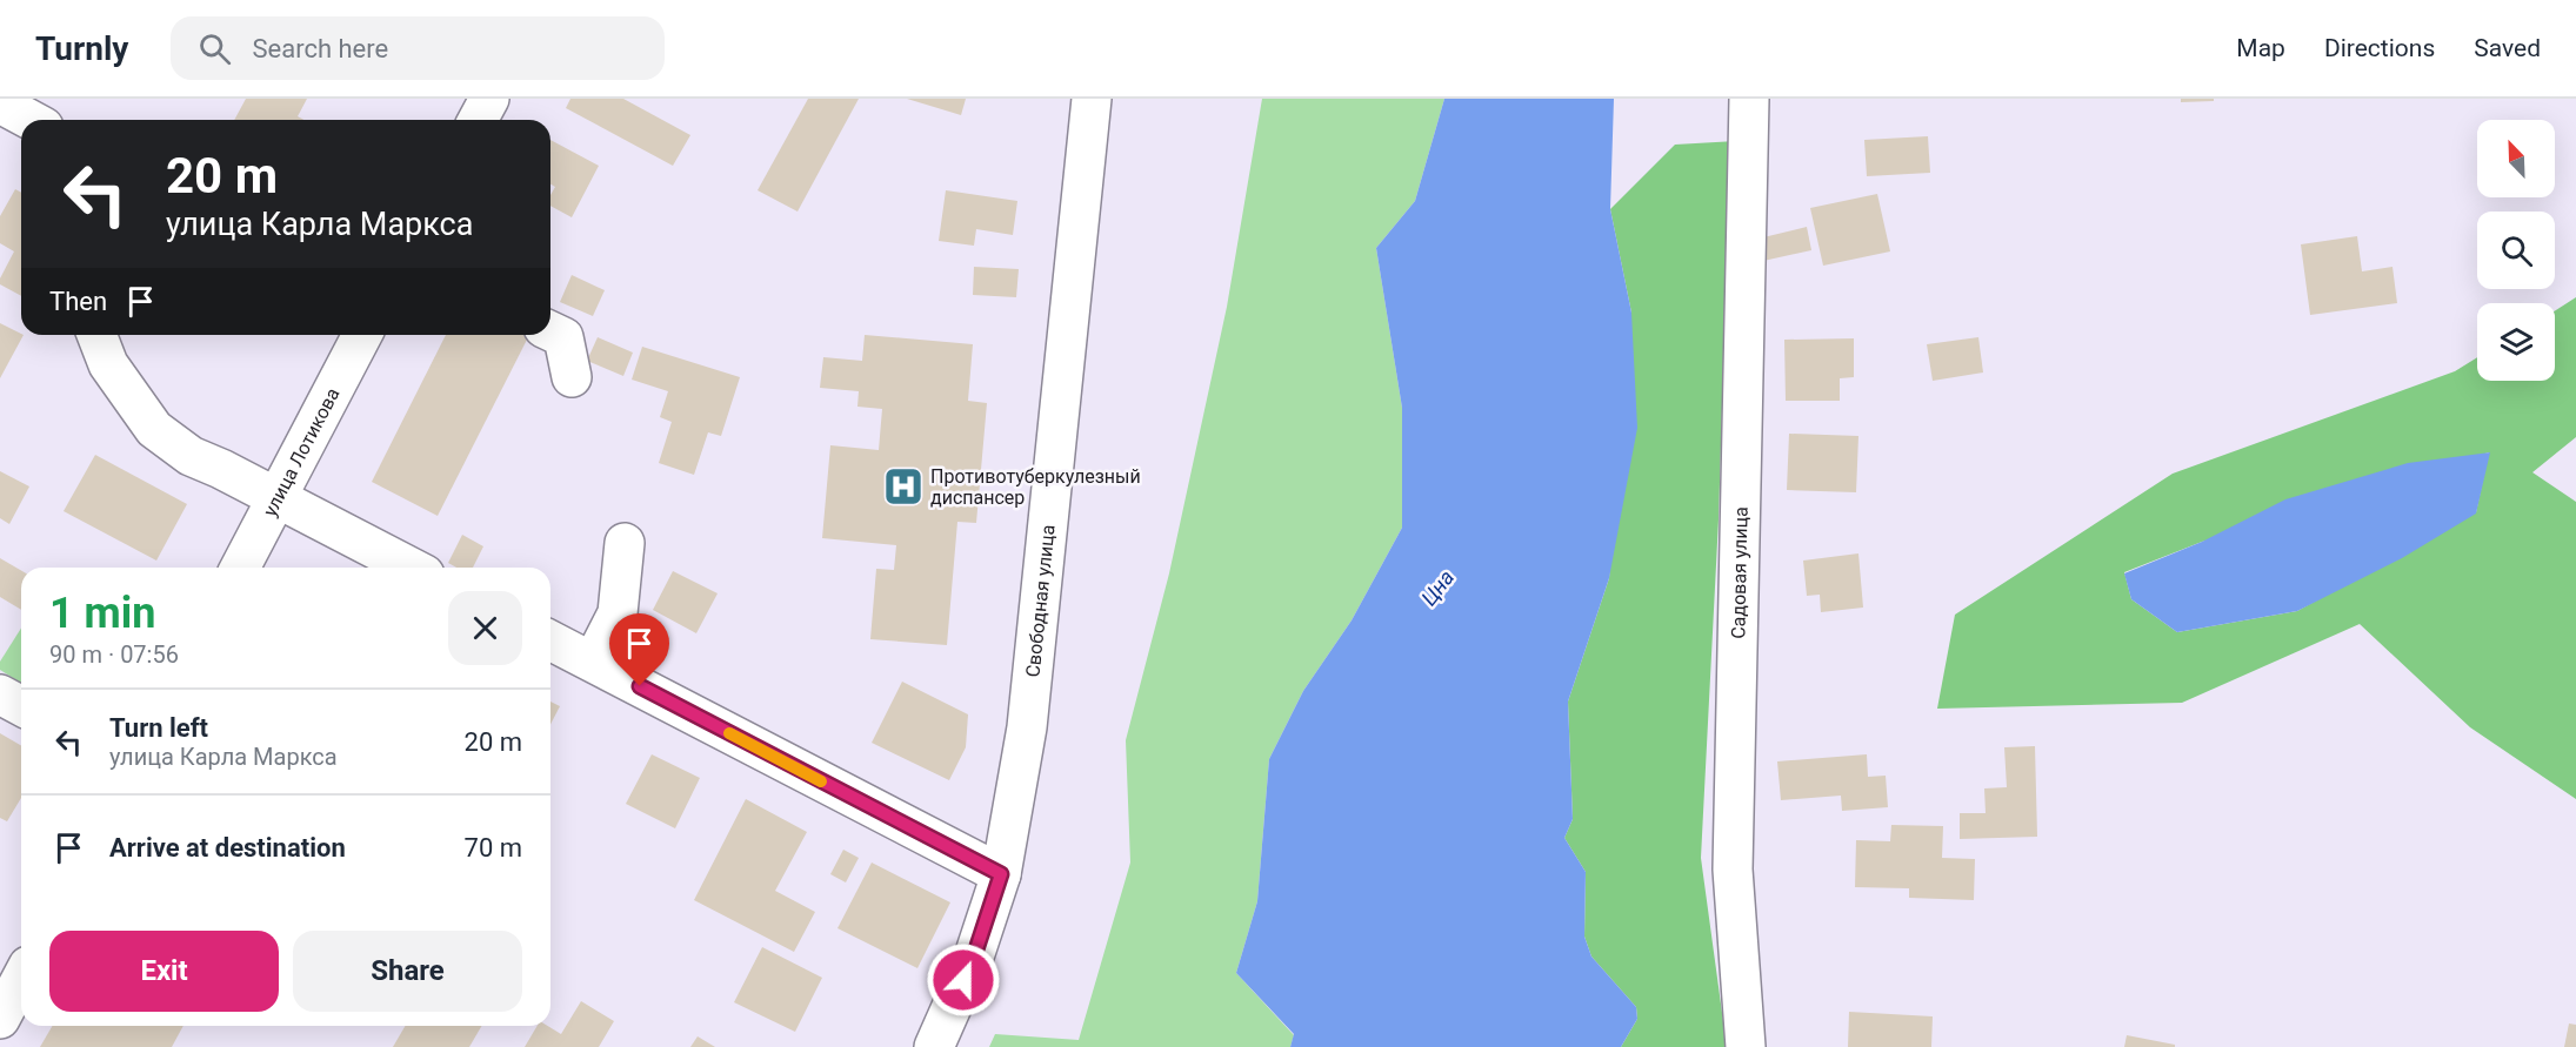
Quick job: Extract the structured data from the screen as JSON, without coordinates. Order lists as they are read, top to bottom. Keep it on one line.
{"streets":{"street":["улица Лотикова","Садовая улица","Свободная улица"]},"water":["Цна"],"places":{"hospital":["Противотуберкулезный диспансер"]},"north":"top left","page":{"header":"Turnly","search":"Search here","nav":["Map","Directions","Saved"],"turn":["20 m","улица Карла Маркса"],"then":"Then","heading":["1 min","90 m · 07:56"],"list":[{"name":"Turn left","note":"улица Карла Маркса","value":"20 m"},{"name":"Arrive at destination","value":"70 m"}],"buttons":["Exit","Share"]}}
